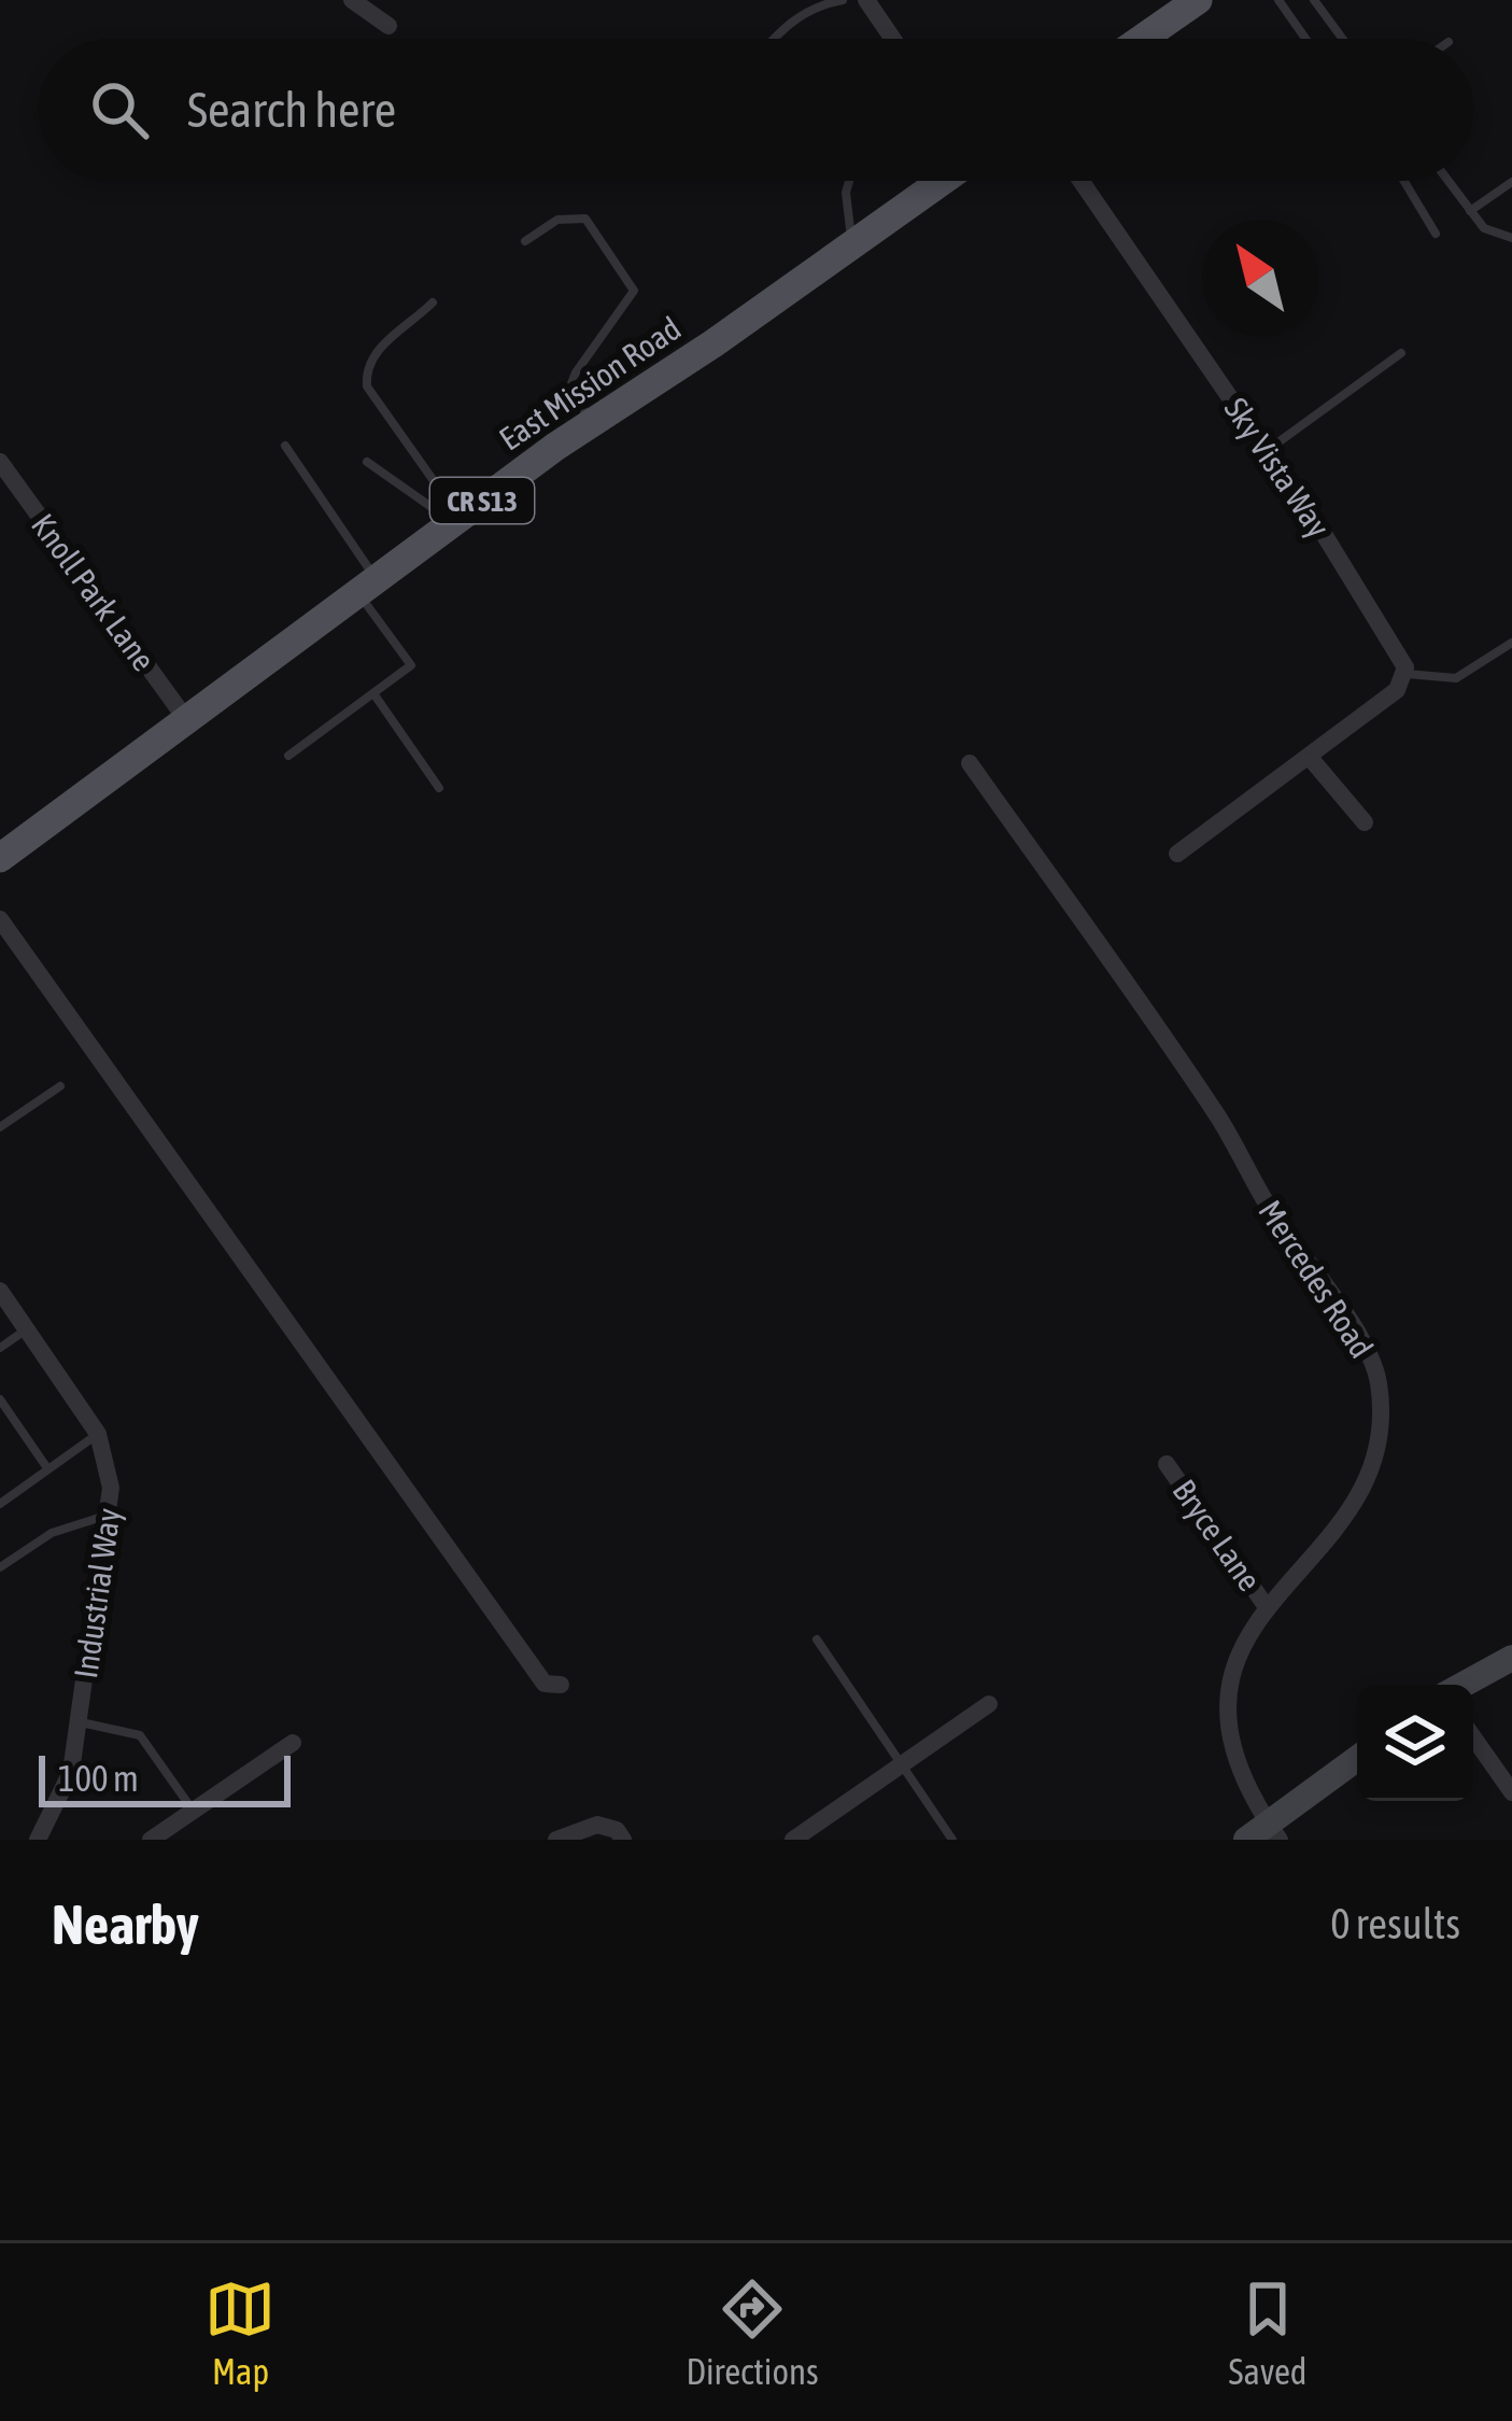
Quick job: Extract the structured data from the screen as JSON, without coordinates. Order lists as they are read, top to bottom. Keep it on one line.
{"streets":{"main road":["East Mission Road","CR S13"],"street":["Sky Vista Way","Knoll Park Lane","Mercedes Road","Bryce Lane","Industrial Way"]},"crossings":[["East Mission Road","Knoll Park Lane"],["Mercedes Road","Bryce Lane"]],"scale_bar":"100 m","north":"top left","page":{"search":"Search here","scale":"100 m","heading":["Nearby","0 results"],"nav":["Map","Directions","Saved"]}}
